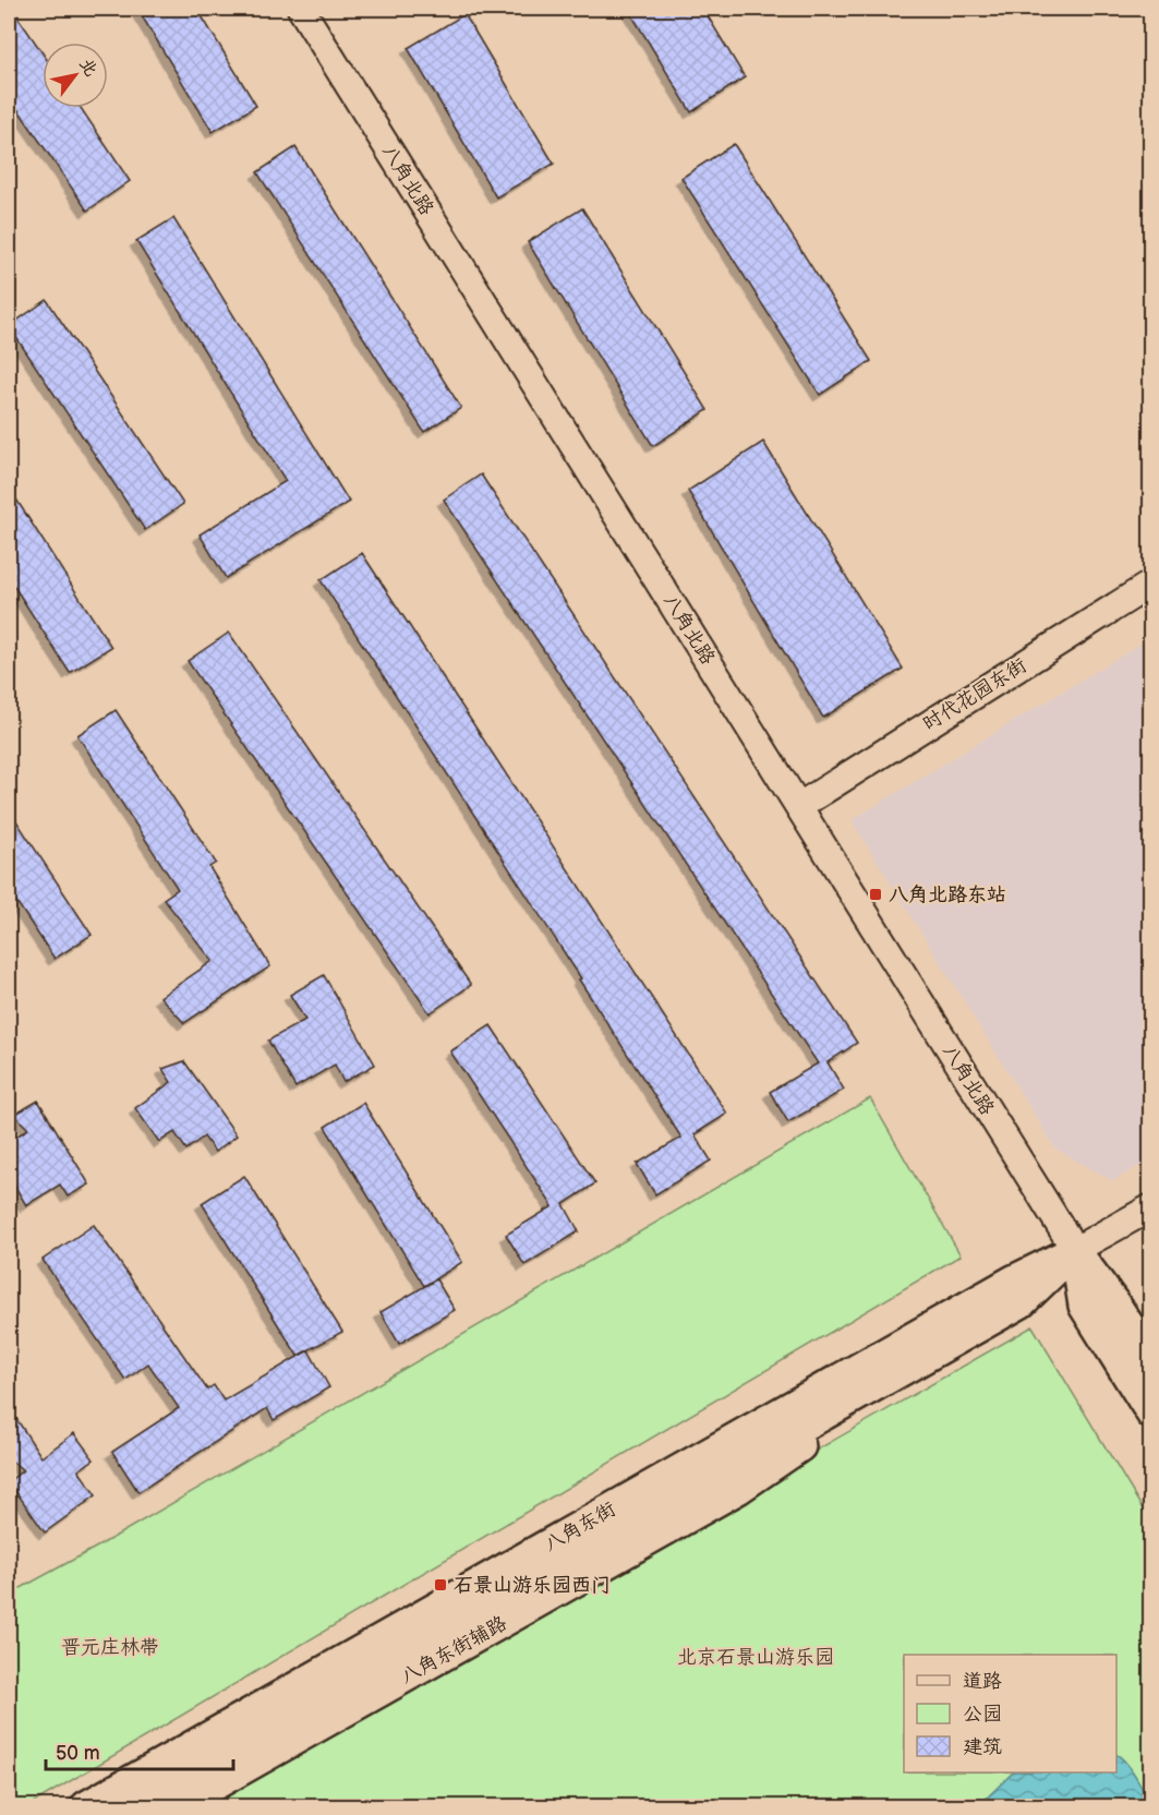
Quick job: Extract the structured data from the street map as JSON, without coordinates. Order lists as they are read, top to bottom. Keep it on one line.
{"streets":{"main road":["八角北路","八角东街","八角东街辅路"],"street":["时代花园东街"]},"crossings":[["八角北路","时代花园东街"],["八角北路","八角东街"],["八角东街","八角东街辅路"]],"parks":["晋元庄林带","北京石景山游乐园"],"places":{"transit":["八角北路东站","石景山游乐园西门"]},"legend":["道路","公园","建筑"],"scale_bar":"50 m","north":"top right"}
